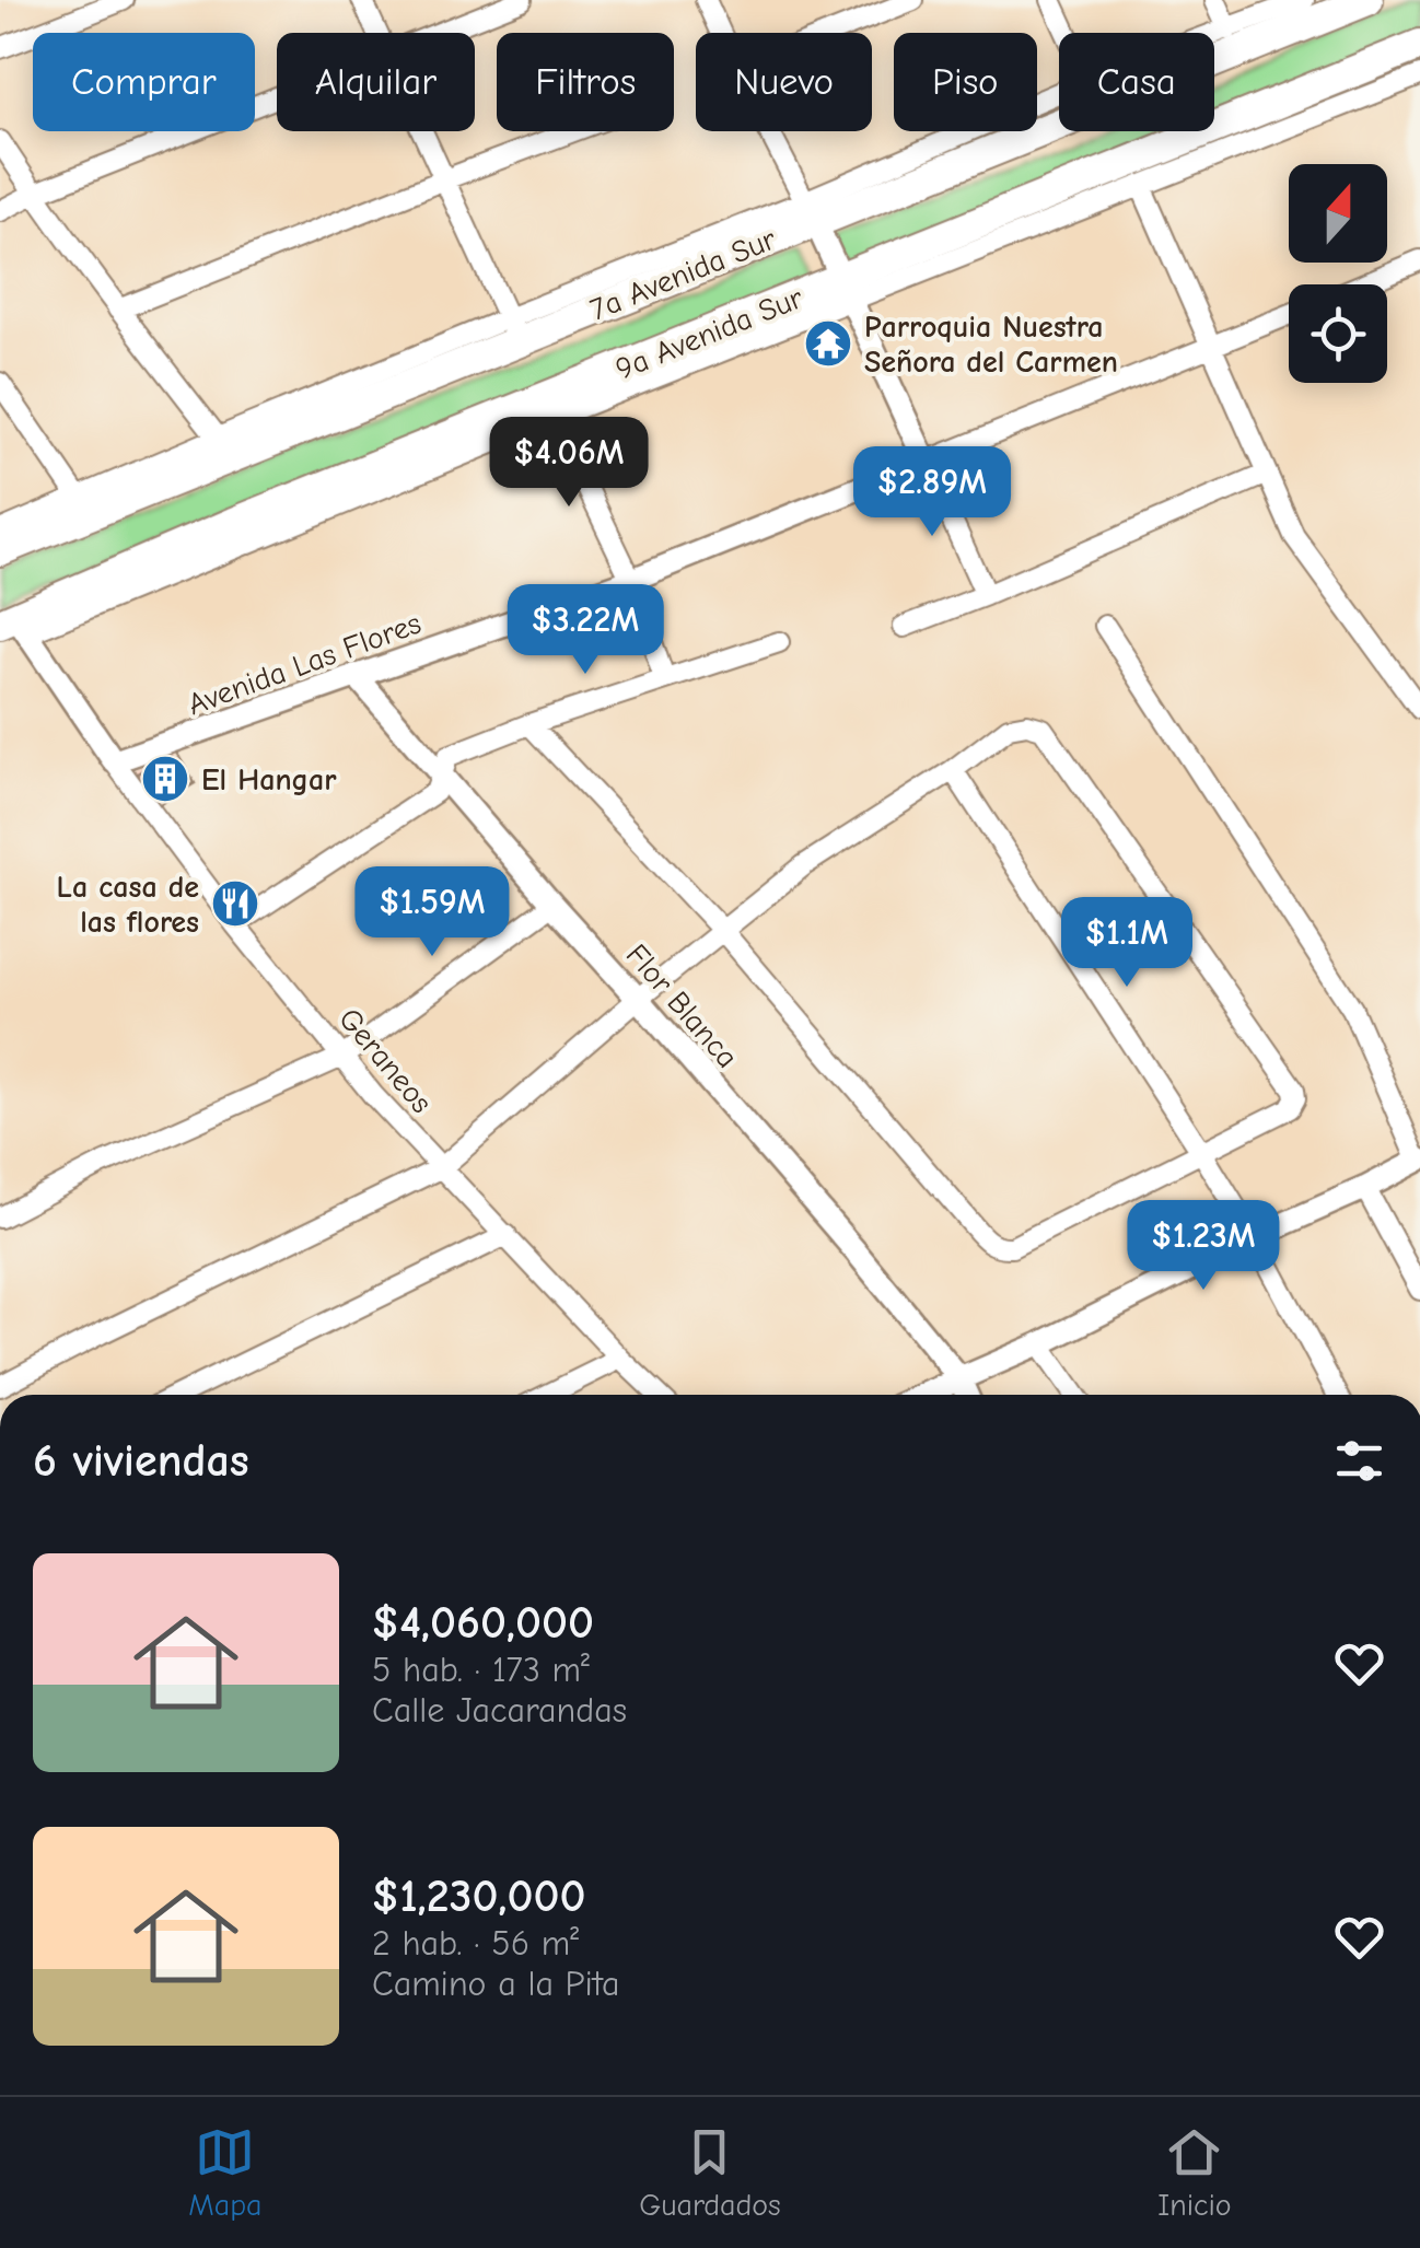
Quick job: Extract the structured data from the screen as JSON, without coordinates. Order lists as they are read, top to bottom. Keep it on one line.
{"streets":{"main road":["7a Avenida Sur","9a Avenida Sur"],"street":["Avenida Las Flores","Flor Blanca","Geraneos"]},"crossings":[["9a Avenida Sur","Geraneos"],["Avenida Las Flores","Flor Blanca"],["Avenida Las Flores","Geraneos"]],"places":{"temple":["Parroquia Nuestra Señora del Carmen"],"building":["El Hangar"],"restaurant":["La casa de las flores"]},"north":"top","page":{"chip":["Comprar","Alquilar","Filtros","Nuevo","Piso","Casa"],"price":["$4.06M","$2.89M","$3.22M","$1.59M","$1.1M","$1.23M"],"heading":"6 viviendas","list":[{"name":"$4,060,000","note":"5 hab. · 173 m² · Calle Jacarandas"},{"name":"$1,230,000","note":"2 hab. · 56 m² · Camino a la Pita"}],"tabs":["Mapa","Guardados","Inicio"]}}
